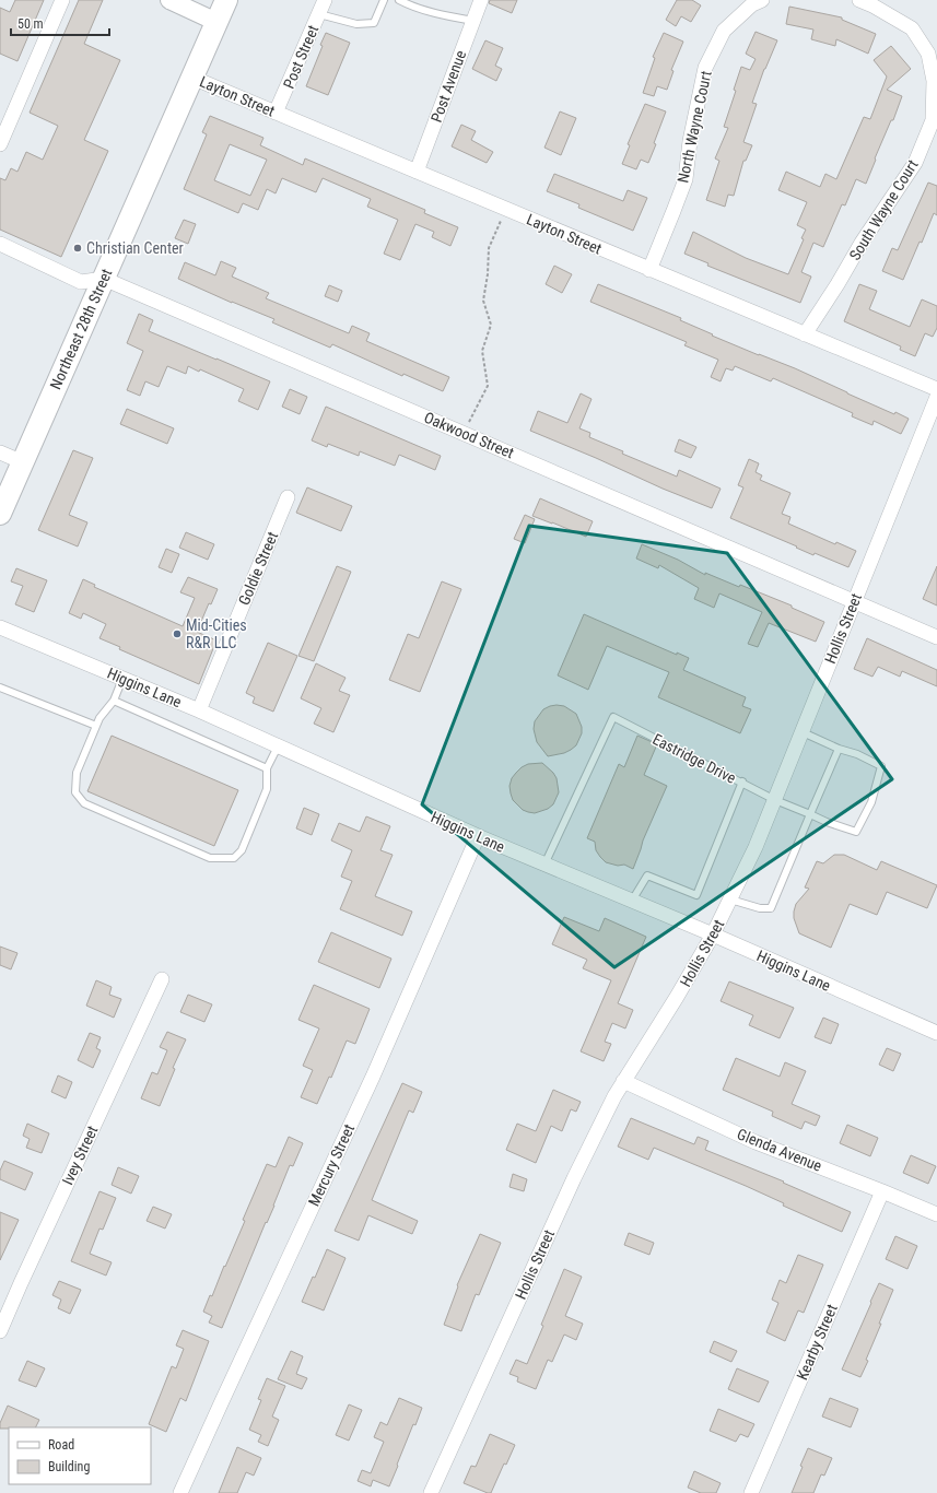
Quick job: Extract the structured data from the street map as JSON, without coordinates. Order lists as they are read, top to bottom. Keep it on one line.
{"streets":{"main road":["Northeast 28th Street"],"street":["Post Street","Post Avenue","Layton Street","North Wayne Court","South Wayne Court","Oakwood Street","Goldie Street","Hollis Street","Higgins Lane","Glenda Avenue","Ivey Street","Mercury Street","Kearby Street"],"lane":["Eastridge Drive"]},"crossings":[["Post Street","Layton Street"],["Post Avenue","Layton Street"],["Layton Street","North Wayne Court"],["Layton Street","South Wayne Court"],["Layton Street","Northeast 28th Street"],["Northeast 28th Street","Oakwood Street"],["Oakwood Street","Hollis Street"],["Goldie Street","Higgins Lane"],["Hollis Street","Higgins Lane"],["Hollis Street","Eastridge Drive"],["Hollis Street","Glenda Avenue"],["Higgins Lane","Eastridge Drive"],["Higgins Lane","Mercury Street"],["Glenda Avenue","Kearby Street"]],"places":["Christian Center","Mid-Cities R&R LLC"],"legend":["Road","Building"],"scale_bar":"50 m"}
